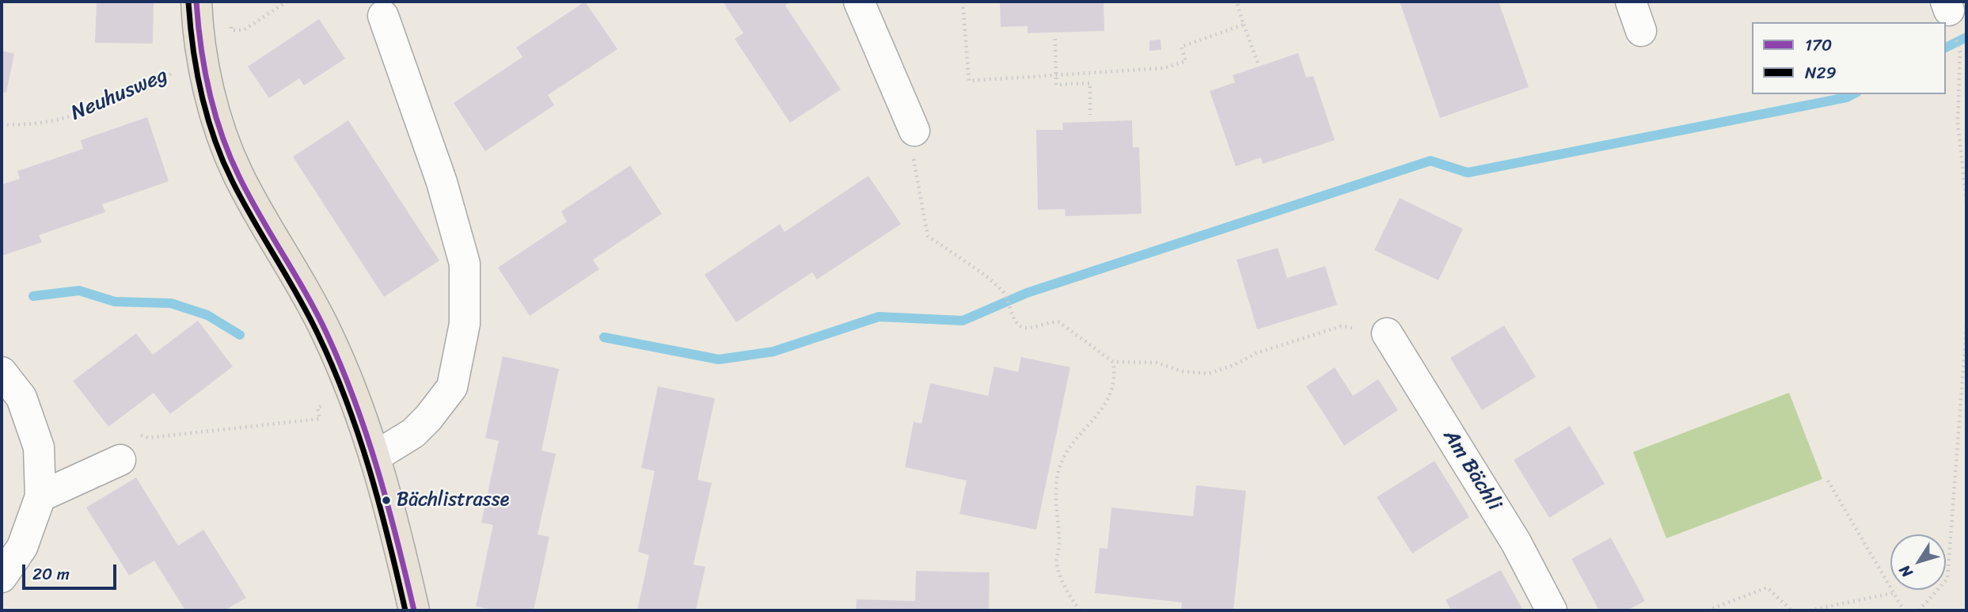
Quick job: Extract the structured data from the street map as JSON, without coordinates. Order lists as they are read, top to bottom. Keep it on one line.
{"streets":{"street":["Am Bächli"],"path":["Neuhusweg"]},"places":["Bächlistrasse"],"lines":["transit line 170","transit line N29"],"legend":["170","N29"],"scale_bar":"20 m","north":"bottom left"}
